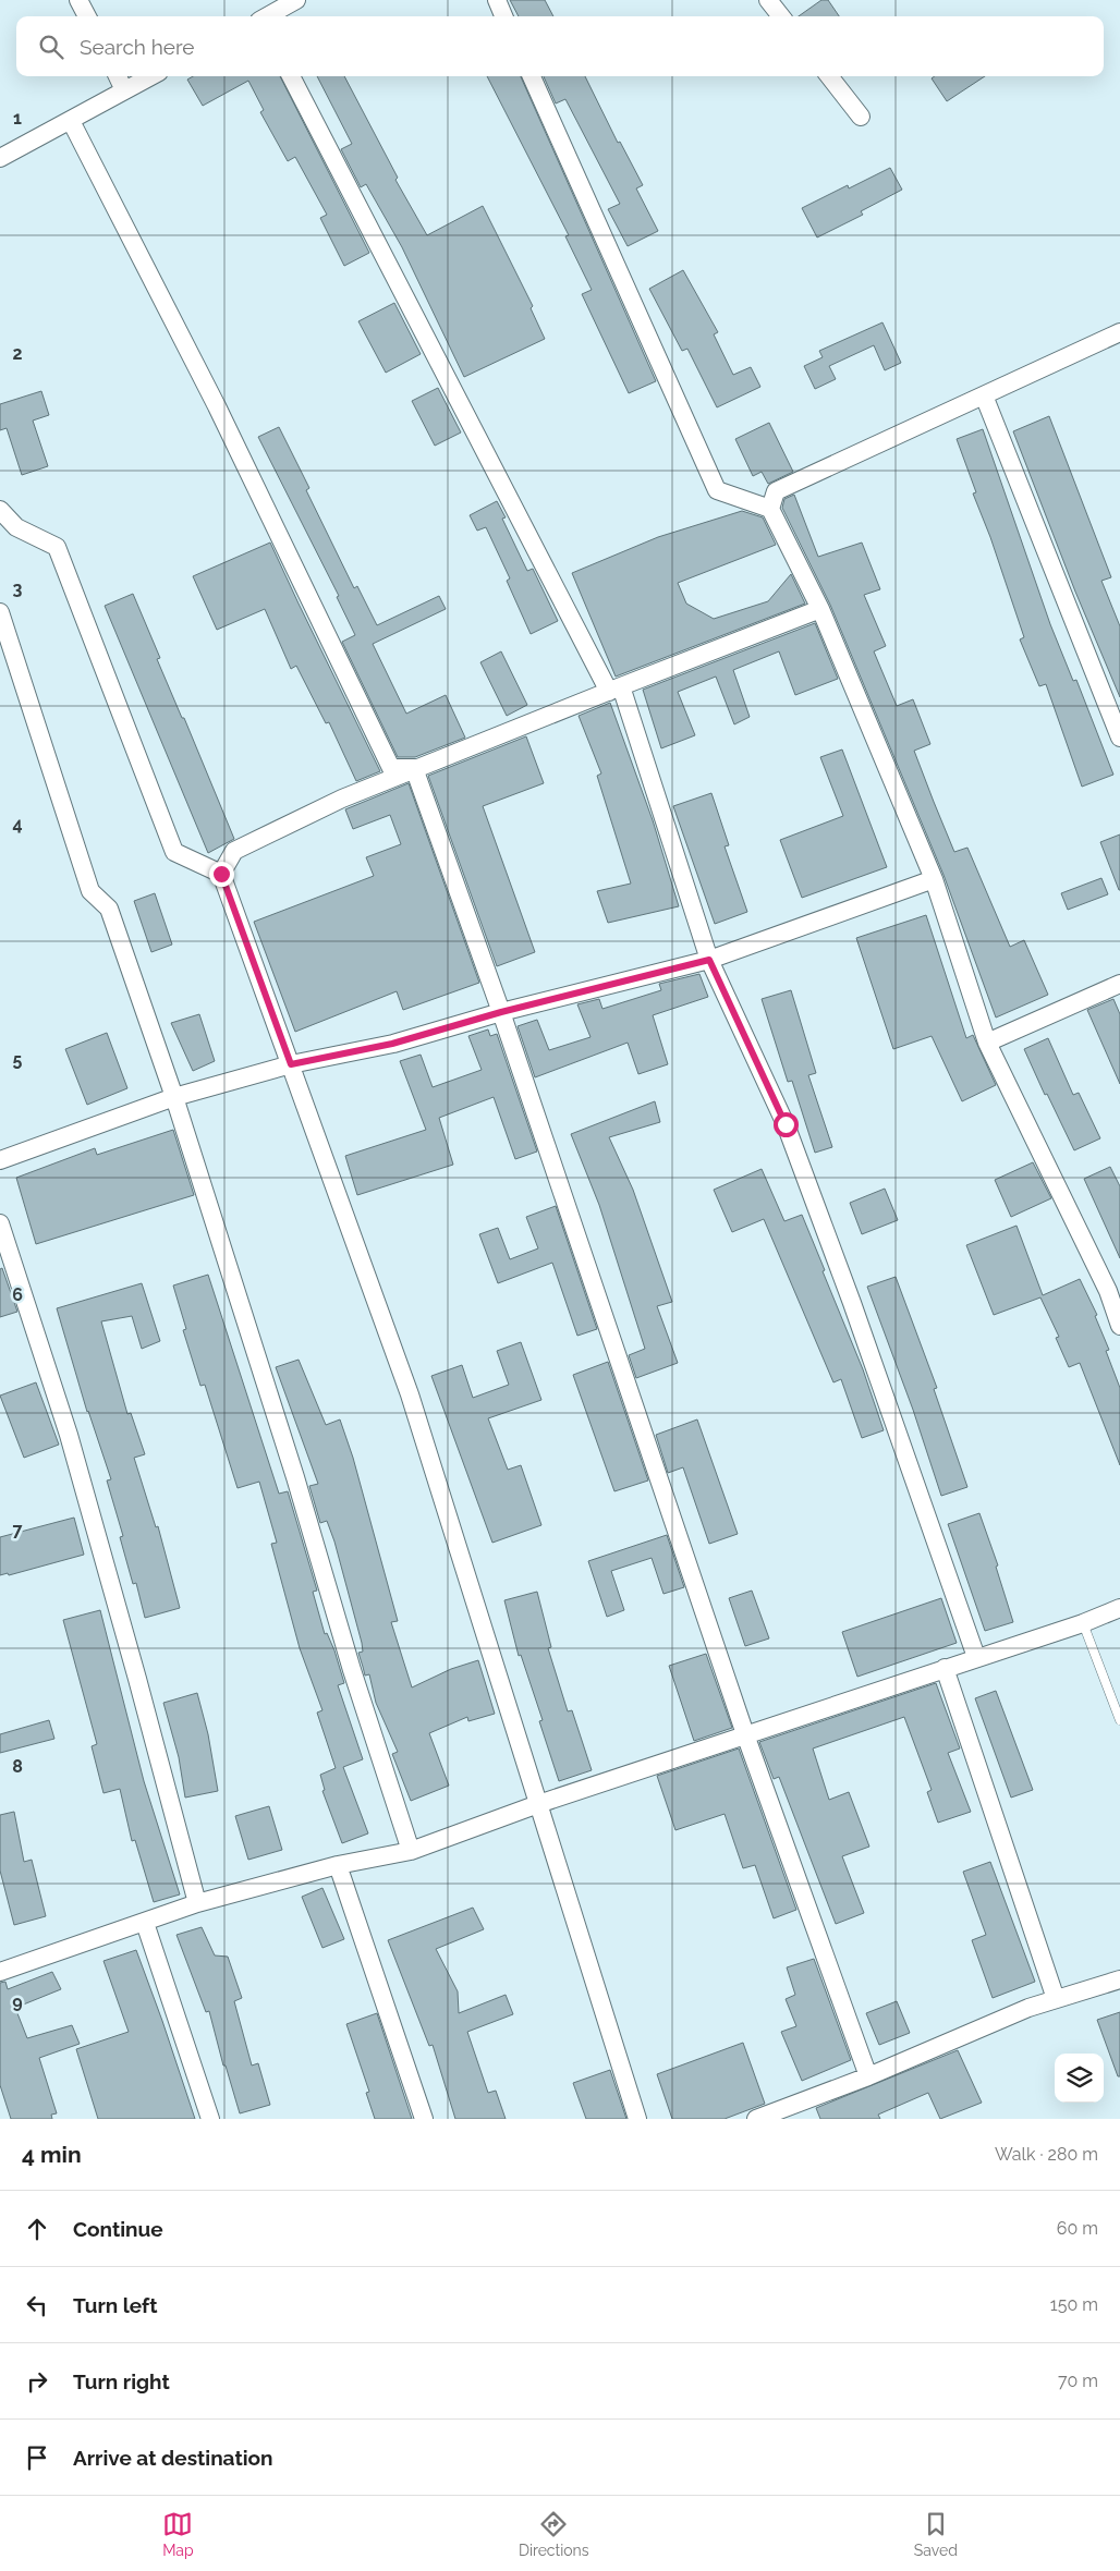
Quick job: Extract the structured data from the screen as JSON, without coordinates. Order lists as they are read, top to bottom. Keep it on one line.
{"page":{"search":"Search here","heading":["4 min","Walk · 280 m"],"list":[["Continue","60 m"],["Turn left","150 m"],["Turn right","70 m"],"Arrive at destination"],"nav":["Map","Directions","Saved"]},"grid":{"rows":["1","2","3","4","5","6","7","8","9"]}}
